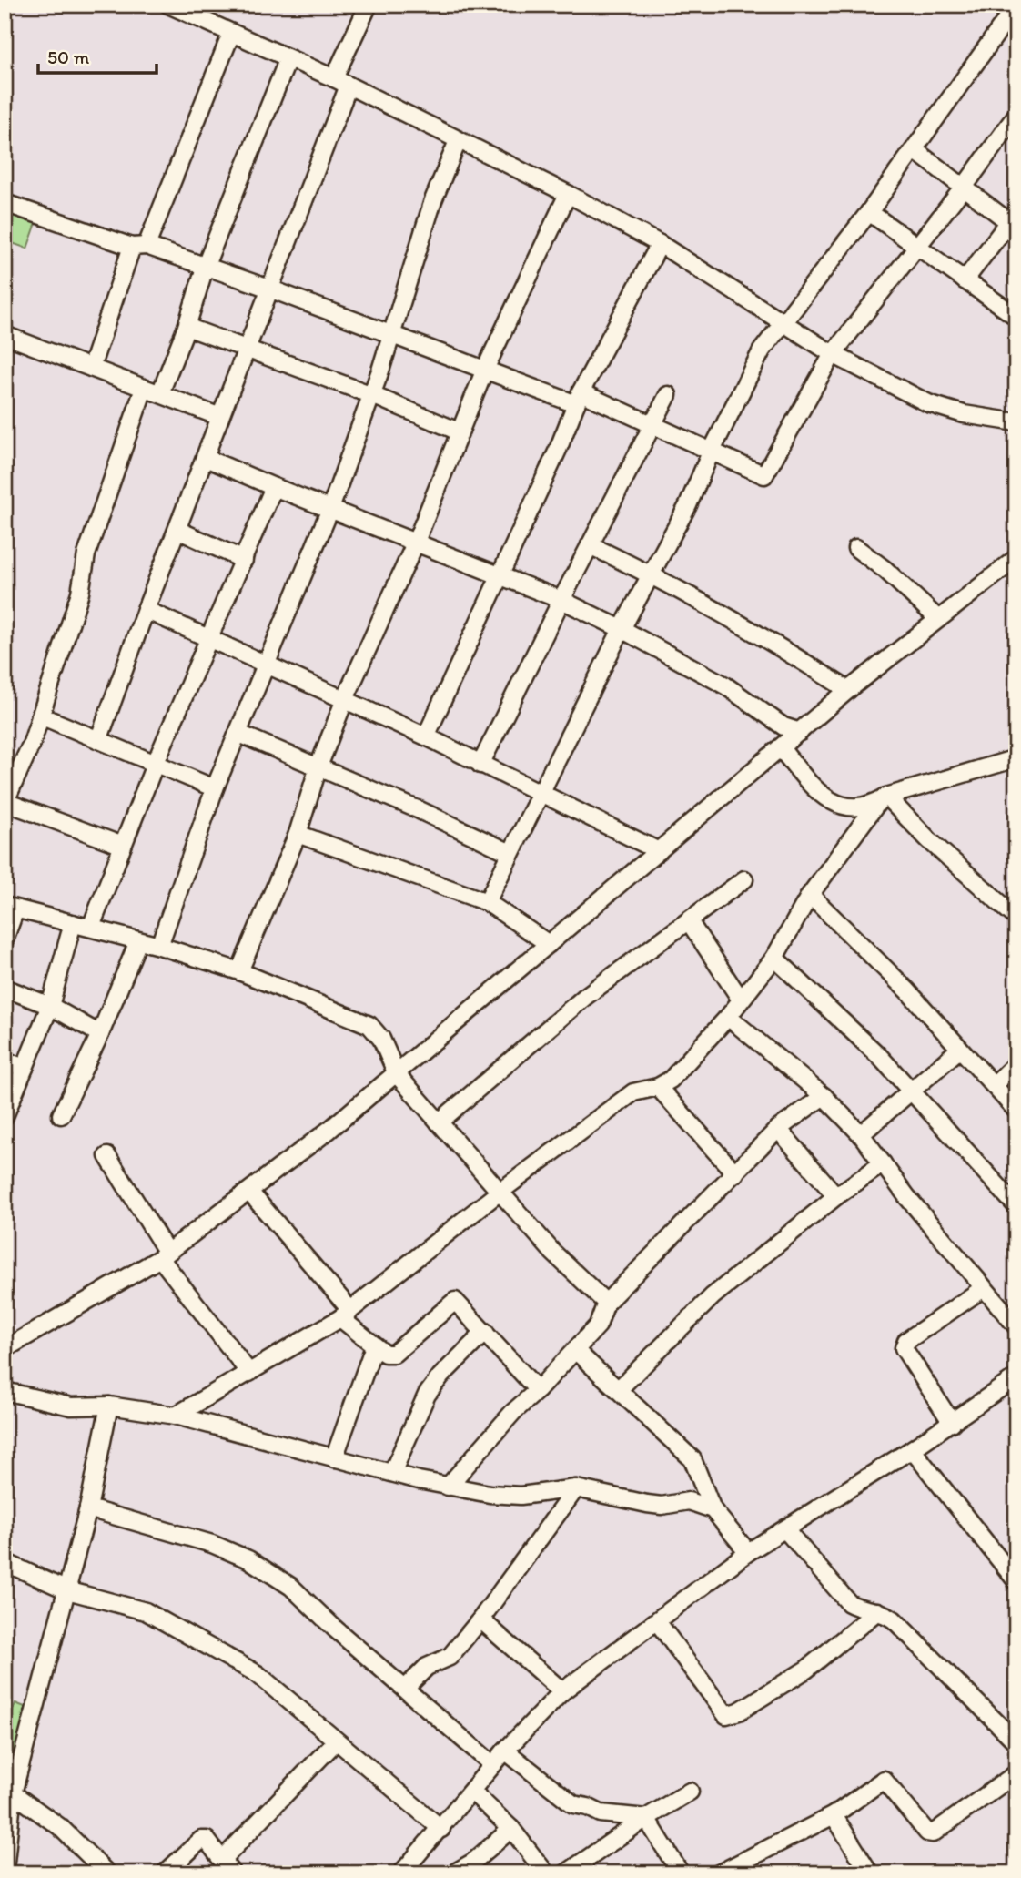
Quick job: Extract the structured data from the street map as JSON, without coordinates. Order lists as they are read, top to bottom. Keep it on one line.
{"scale_bar":"50 m"}
